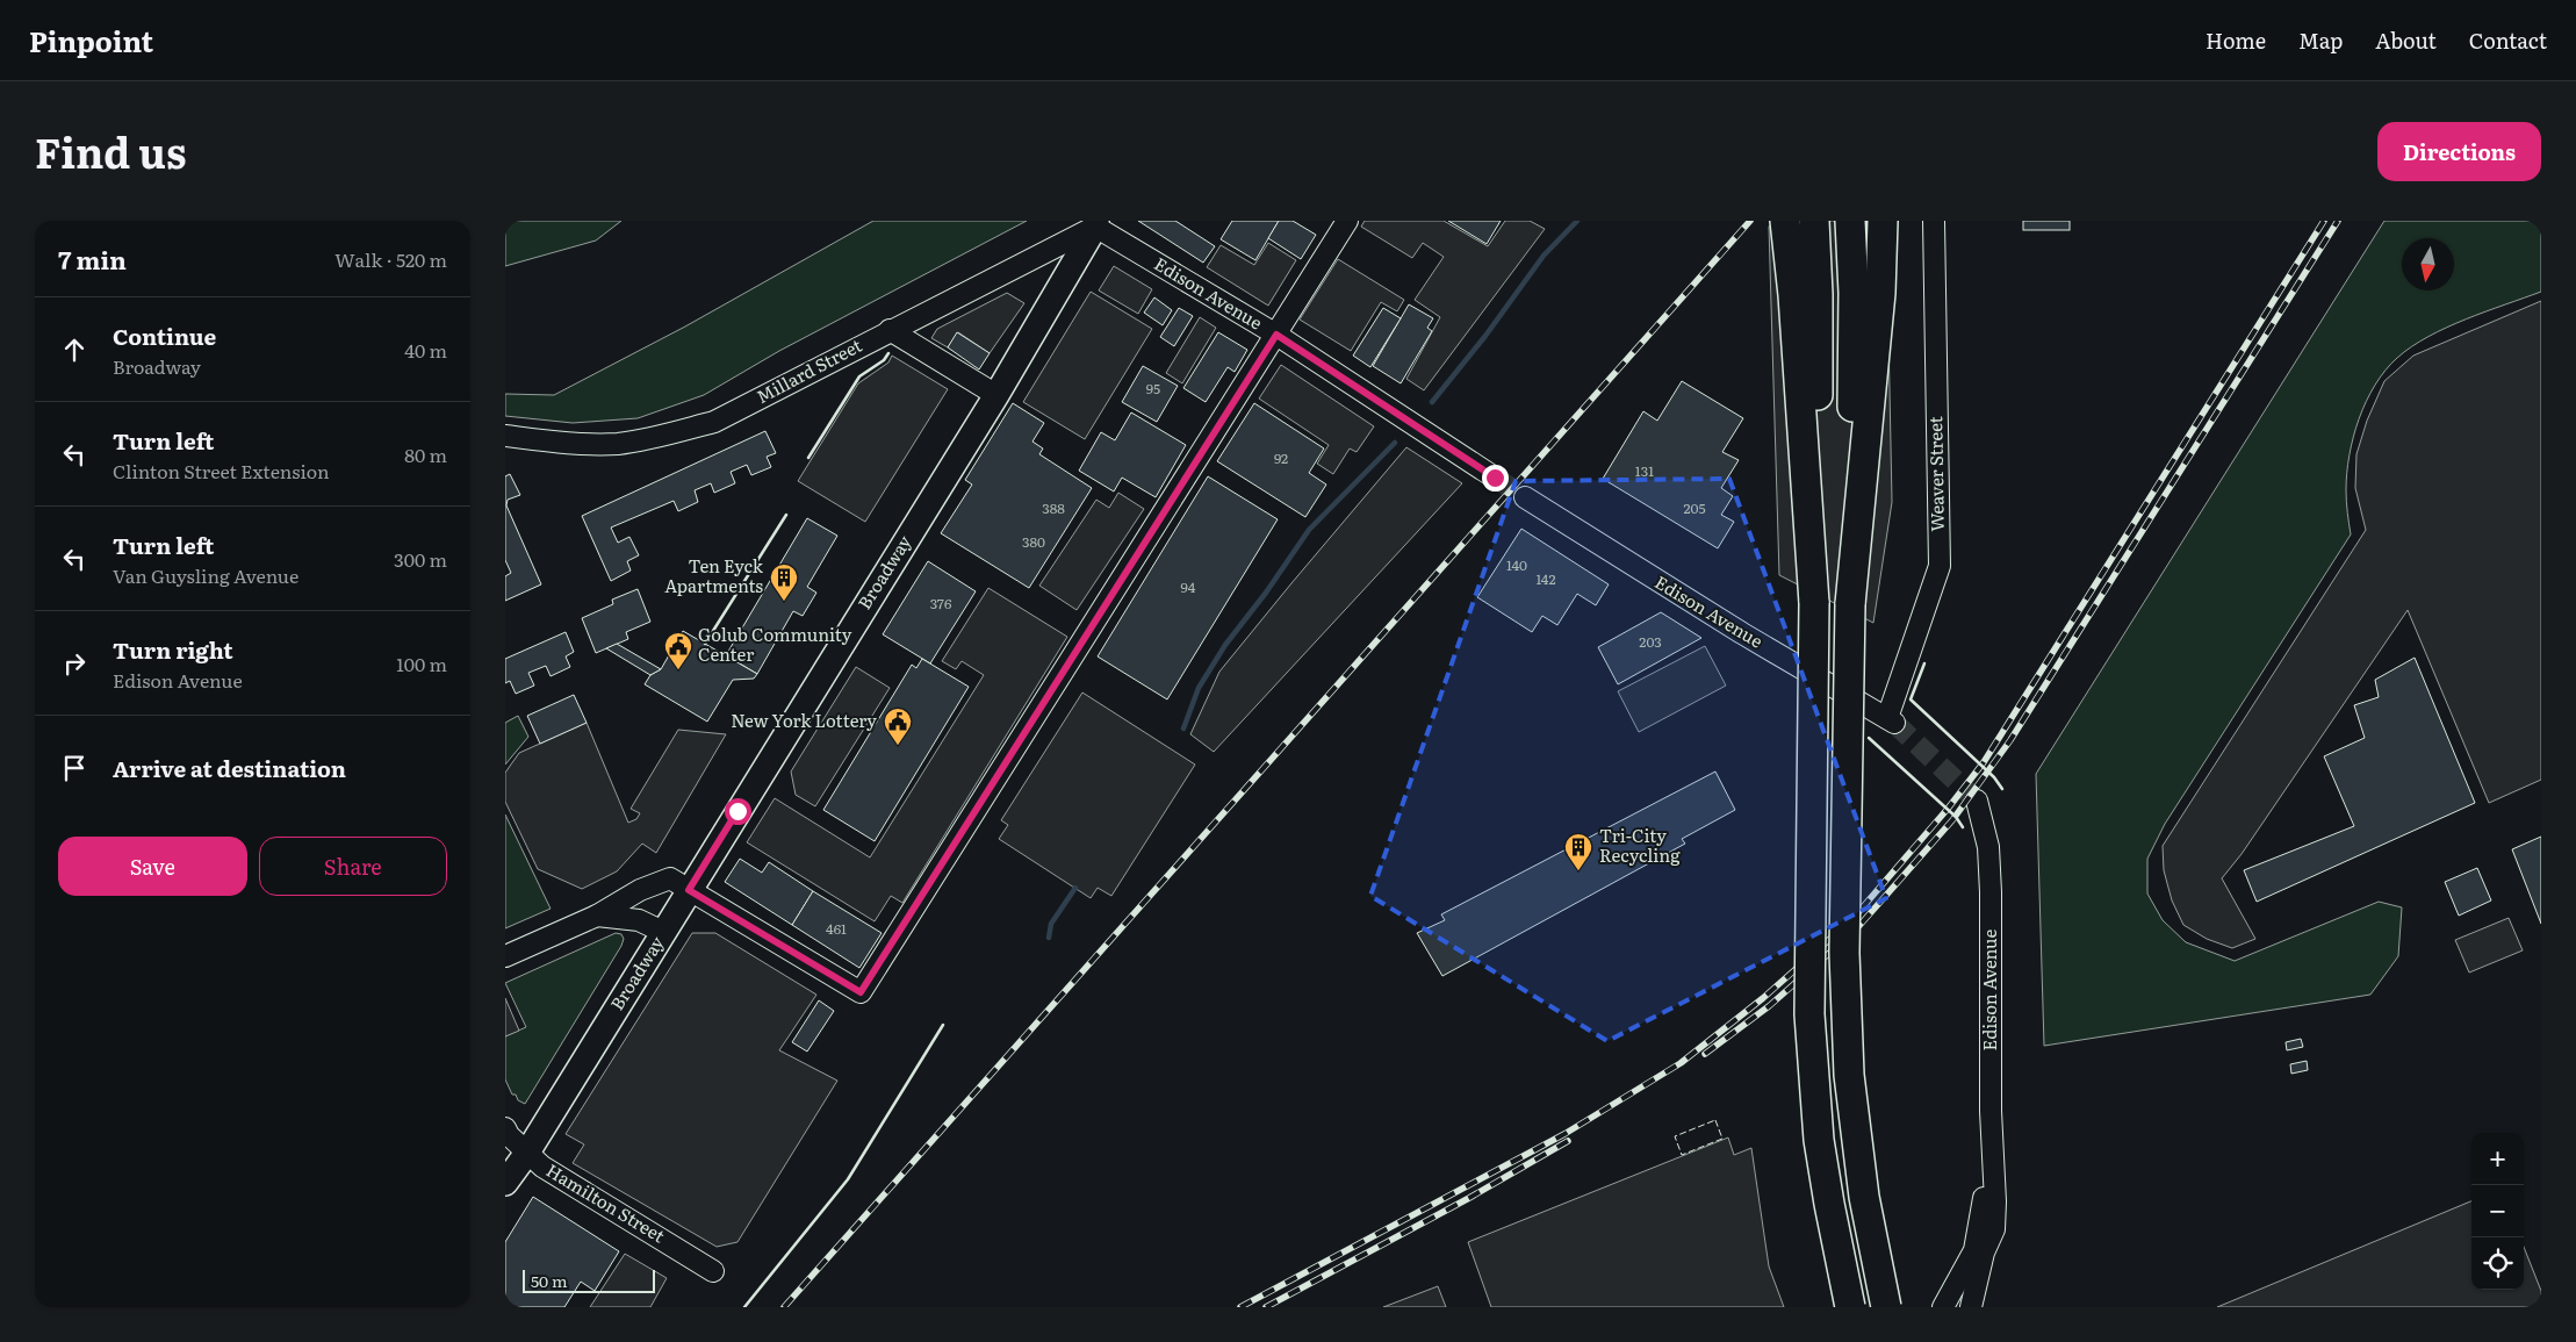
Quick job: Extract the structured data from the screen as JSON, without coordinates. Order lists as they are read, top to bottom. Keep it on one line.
{"streets":{"main road":["Broadway"],"street":["Edison Avenue","Millard Street","Weaver Street","Hamilton Street"]},"crossings":[["Edison Avenue","Millard Street"],["Edison Avenue","Weaver Street"],["Edison Avenue","Broadway"],["Millard Street","Broadway"],["Broadway","Hamilton Street"]],"places":{"building":["Ten Eyck Apartments","Tri-City Recycling"],"public building":["Golub Community Center","New York Lottery"]},"house_numbers":["95","92","131","388","205","380","140","142","94","376","203","461"],"scale_bar":"50 m","north":"bottom","page":{"header":"Pinpoint","nav":["Home","Map","About","Contact"],"title":"Find us","buttons":["Directions",["Save","Share"]],"heading":["7 min","Walk · 520 m"],"list":[["Continue","Broadway","40 m"],["Turn left","Clinton Street Extension","80 m"],["Turn left","Van Guysling Avenue","300 m"],["Turn right","Edison Avenue","100 m"],"Arrive at destination"],"map_buttons":["+","−"],"scale":"50 m"}}
